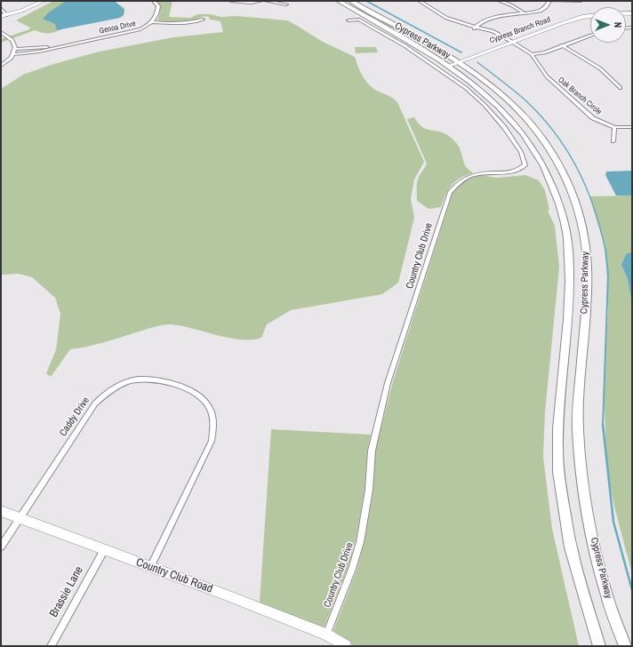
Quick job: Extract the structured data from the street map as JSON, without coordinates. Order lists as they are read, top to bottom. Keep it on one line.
{"streets":{"main road":["Cypress Parkway"],"street":["Genoa Drive","Cypress Branch Road","Oak Branch Circle","Country Club Drive","Caddy Drive","Country Club Road","Brassie Lane"]},"crossings":[["Cypress Branch Road","Cypress Parkway"],["Cypress Branch Road","Oak Branch Circle"],["Country Club Drive","Country Club Road"],["Caddy Drive","Country Club Road"],["Country Club Road","Brassie Lane"]],"north":"right"}
